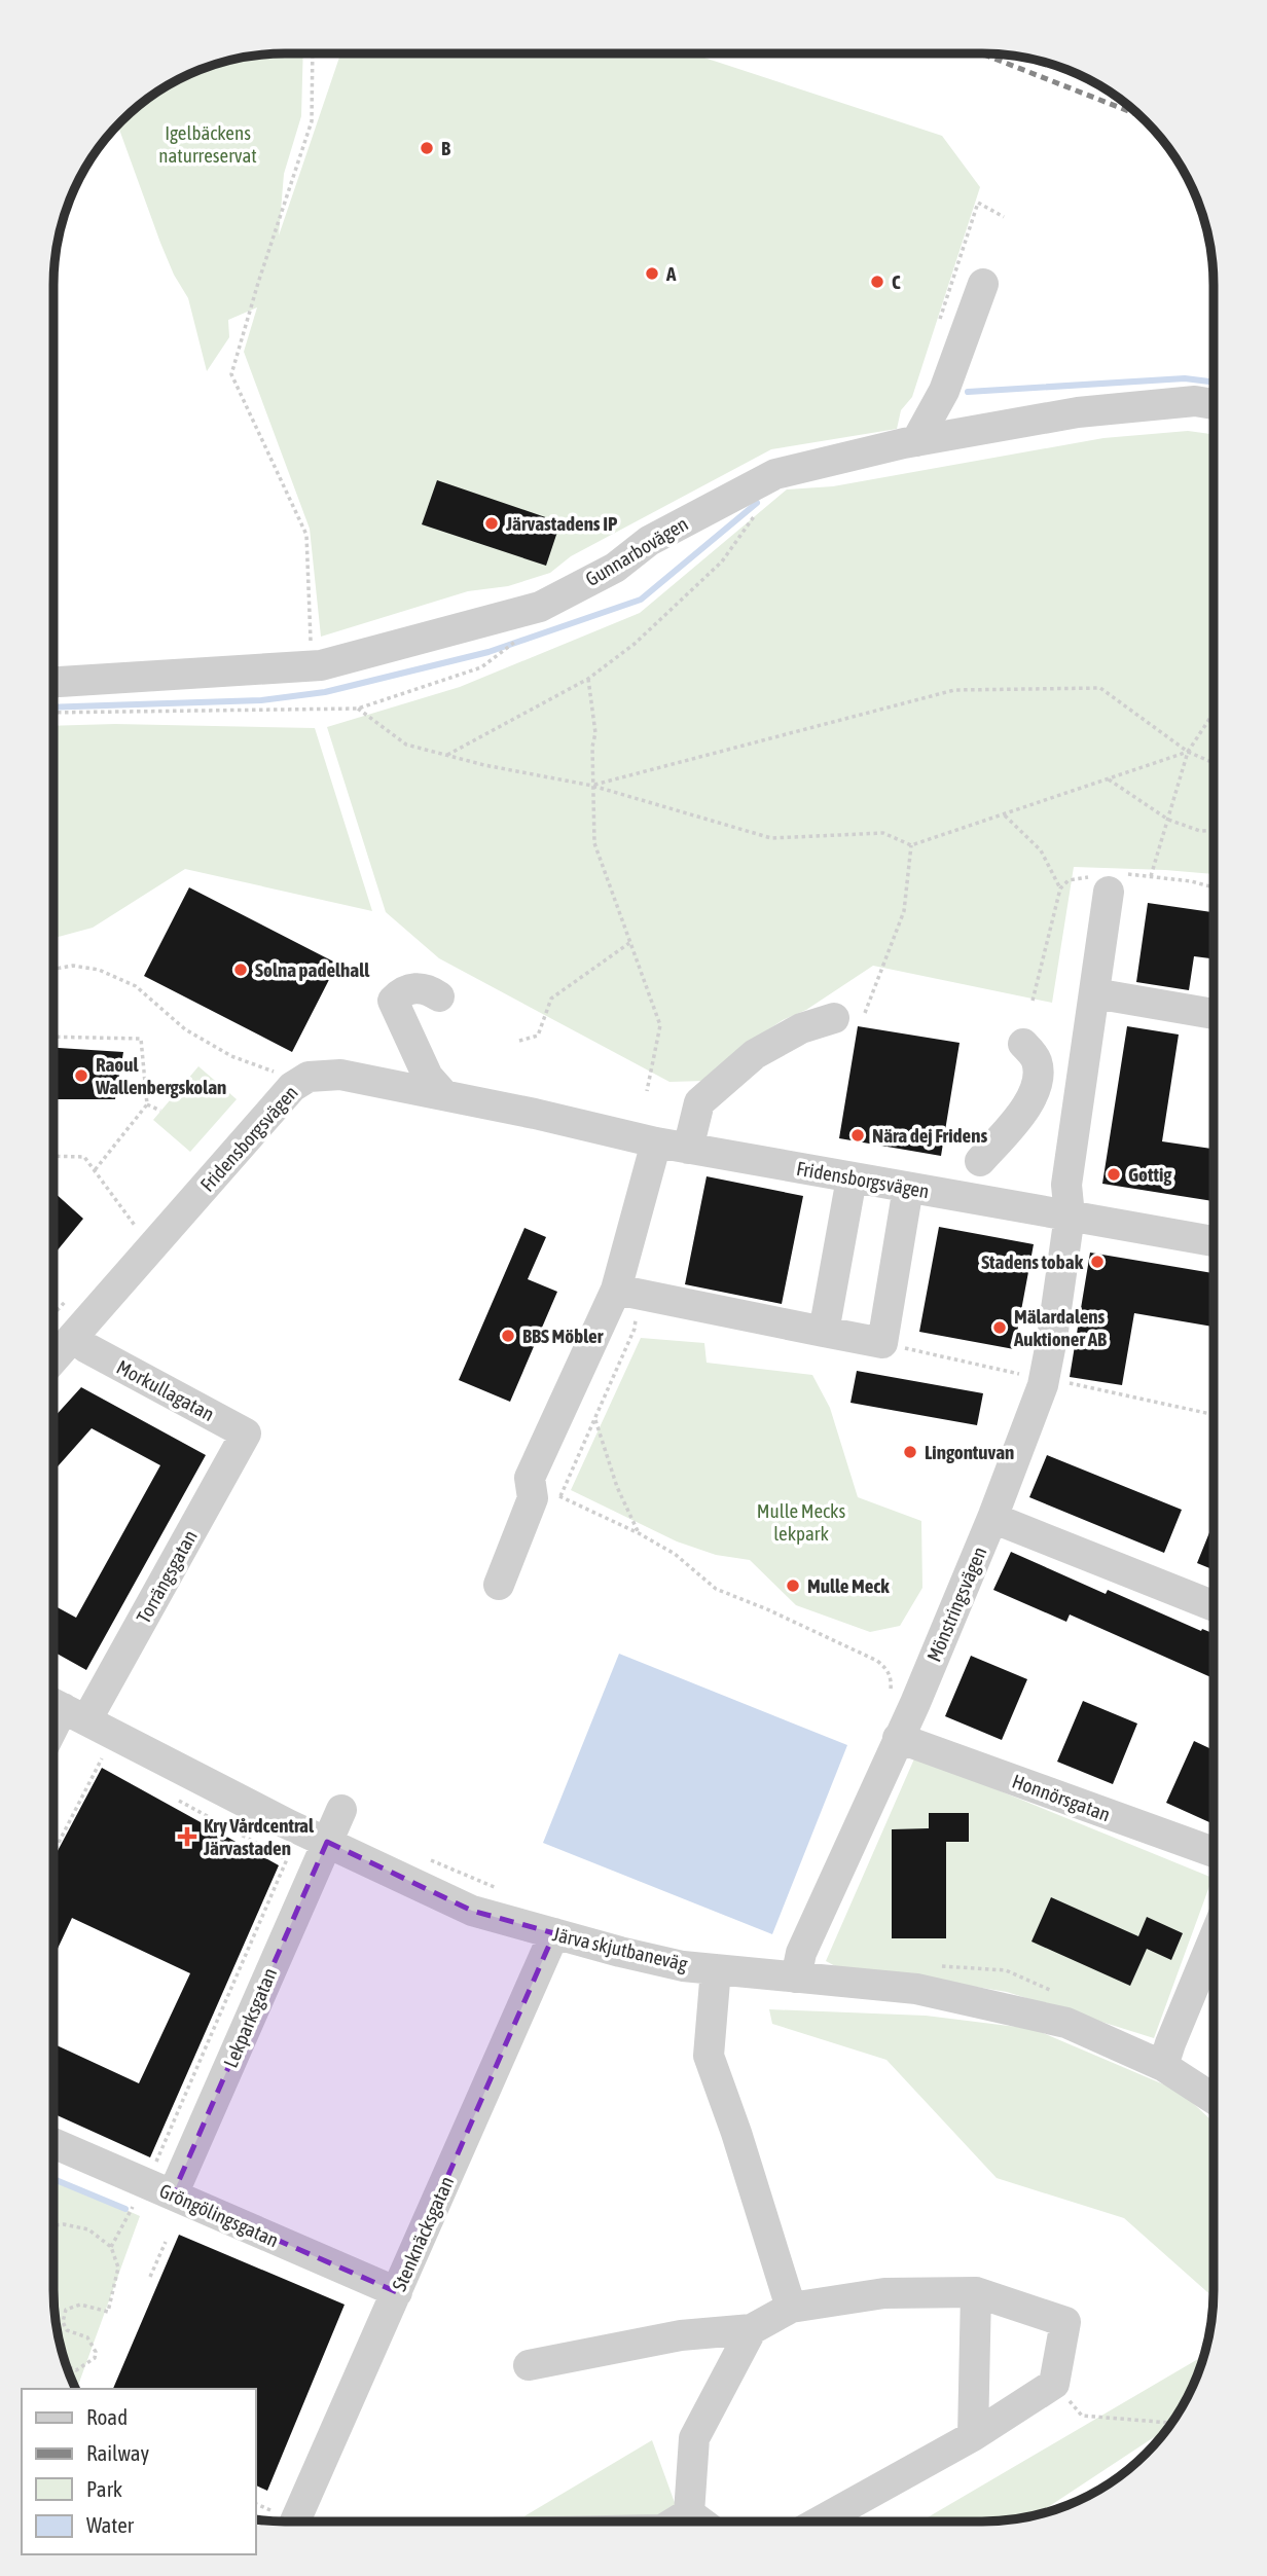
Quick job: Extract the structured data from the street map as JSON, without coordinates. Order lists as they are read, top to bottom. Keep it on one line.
{"streets":{"street":["Gunnarbovägen","Fridensborgsvägen","Morkullagatan","Torrängsgatan","Mönstringsvägen","Honnörsgatan","Järva skjutbaneväg","Lekparksgatan","Gröngölingsgatan","Stenknäcksgatan"]},"crossings":[["Fridensborgsvägen","Mönstringsvägen"],["Morkullagatan","Torrängsgatan"],["Torrängsgatan","Järva skjutbaneväg"],["Mönstringsvägen","Honnörsgatan"],["Mönstringsvägen","Järva skjutbaneväg"],["Järva skjutbaneväg","Lekparksgatan"],["Järva skjutbaneväg","Stenknäcksgatan"],["Lekparksgatan","Gröngölingsgatan"],["Gröngölingsgatan","Stenknäcksgatan"]],"parks":["Igelbäckens naturreservat","Mulle Mecks lekpark"],"places":{"other":["B","A","C","Järvastadens IP","Solna padelhall","Raoul Wallenbergskolan","Nära dej Fridens","Gottig","Stadens tobak","Mälardalens Auktioner AB","BBS Möbler","Lingontuvan","Mulle Meck"],"health":["Kry Vårdcentral Järvastaden"]},"legend":["Road","Railway","Park","Water"]}
